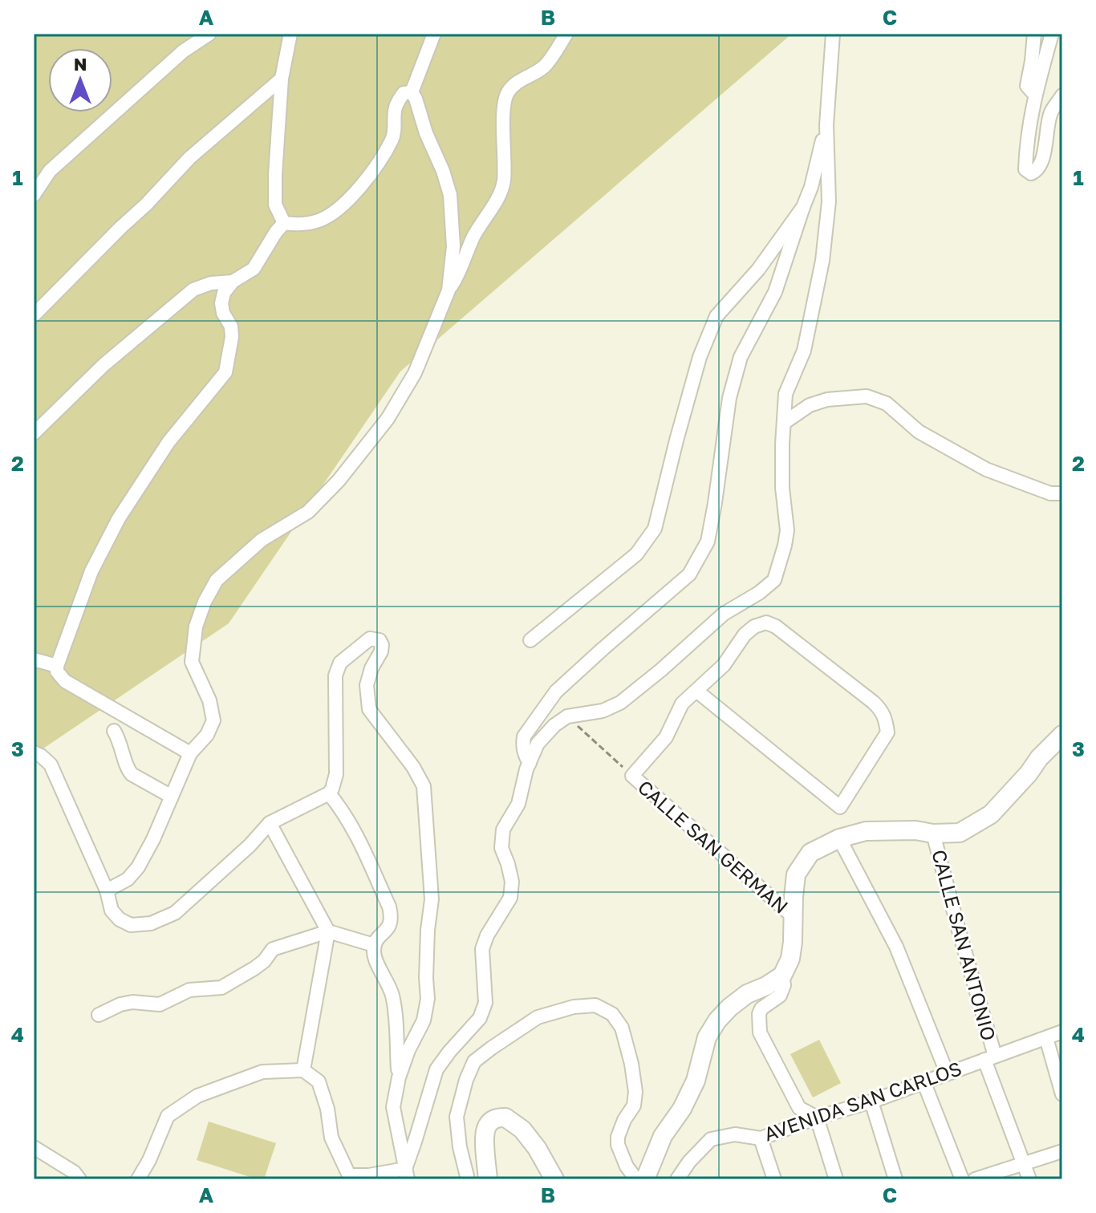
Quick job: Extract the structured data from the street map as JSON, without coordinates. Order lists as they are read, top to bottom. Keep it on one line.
{"streets":{"street":["CALLE SAN GERMAN","CALLE SAN ANTONIO","AVENIDA SAN CARLOS"]},"crossings":[["CALLE SAN ANTONIO","AVENIDA SAN CARLOS"]],"north":"top","grid":{"columns":["A","B","C"],"rows":["1","2","3","4"]}}
